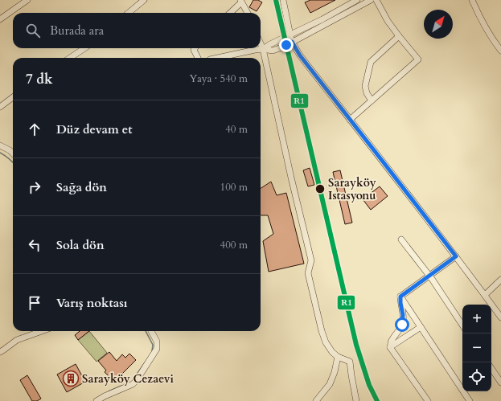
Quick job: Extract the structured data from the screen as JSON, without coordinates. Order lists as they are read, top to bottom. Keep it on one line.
{"places":{"other":["Sarayköy Istasyonu"],"building":["Sarayköy Cezaevi"]},"lines":["transit line R1"],"north":"top right","page":{"search":"Burada ara","heading":["7 dk","Yaya · 540 m"],"list":[["Düz devam et","40 m"],["Sağa dön","100 m"],["Sola dön","400 m"],"Varış noktası"],"map_buttons":["+","−"]}}
